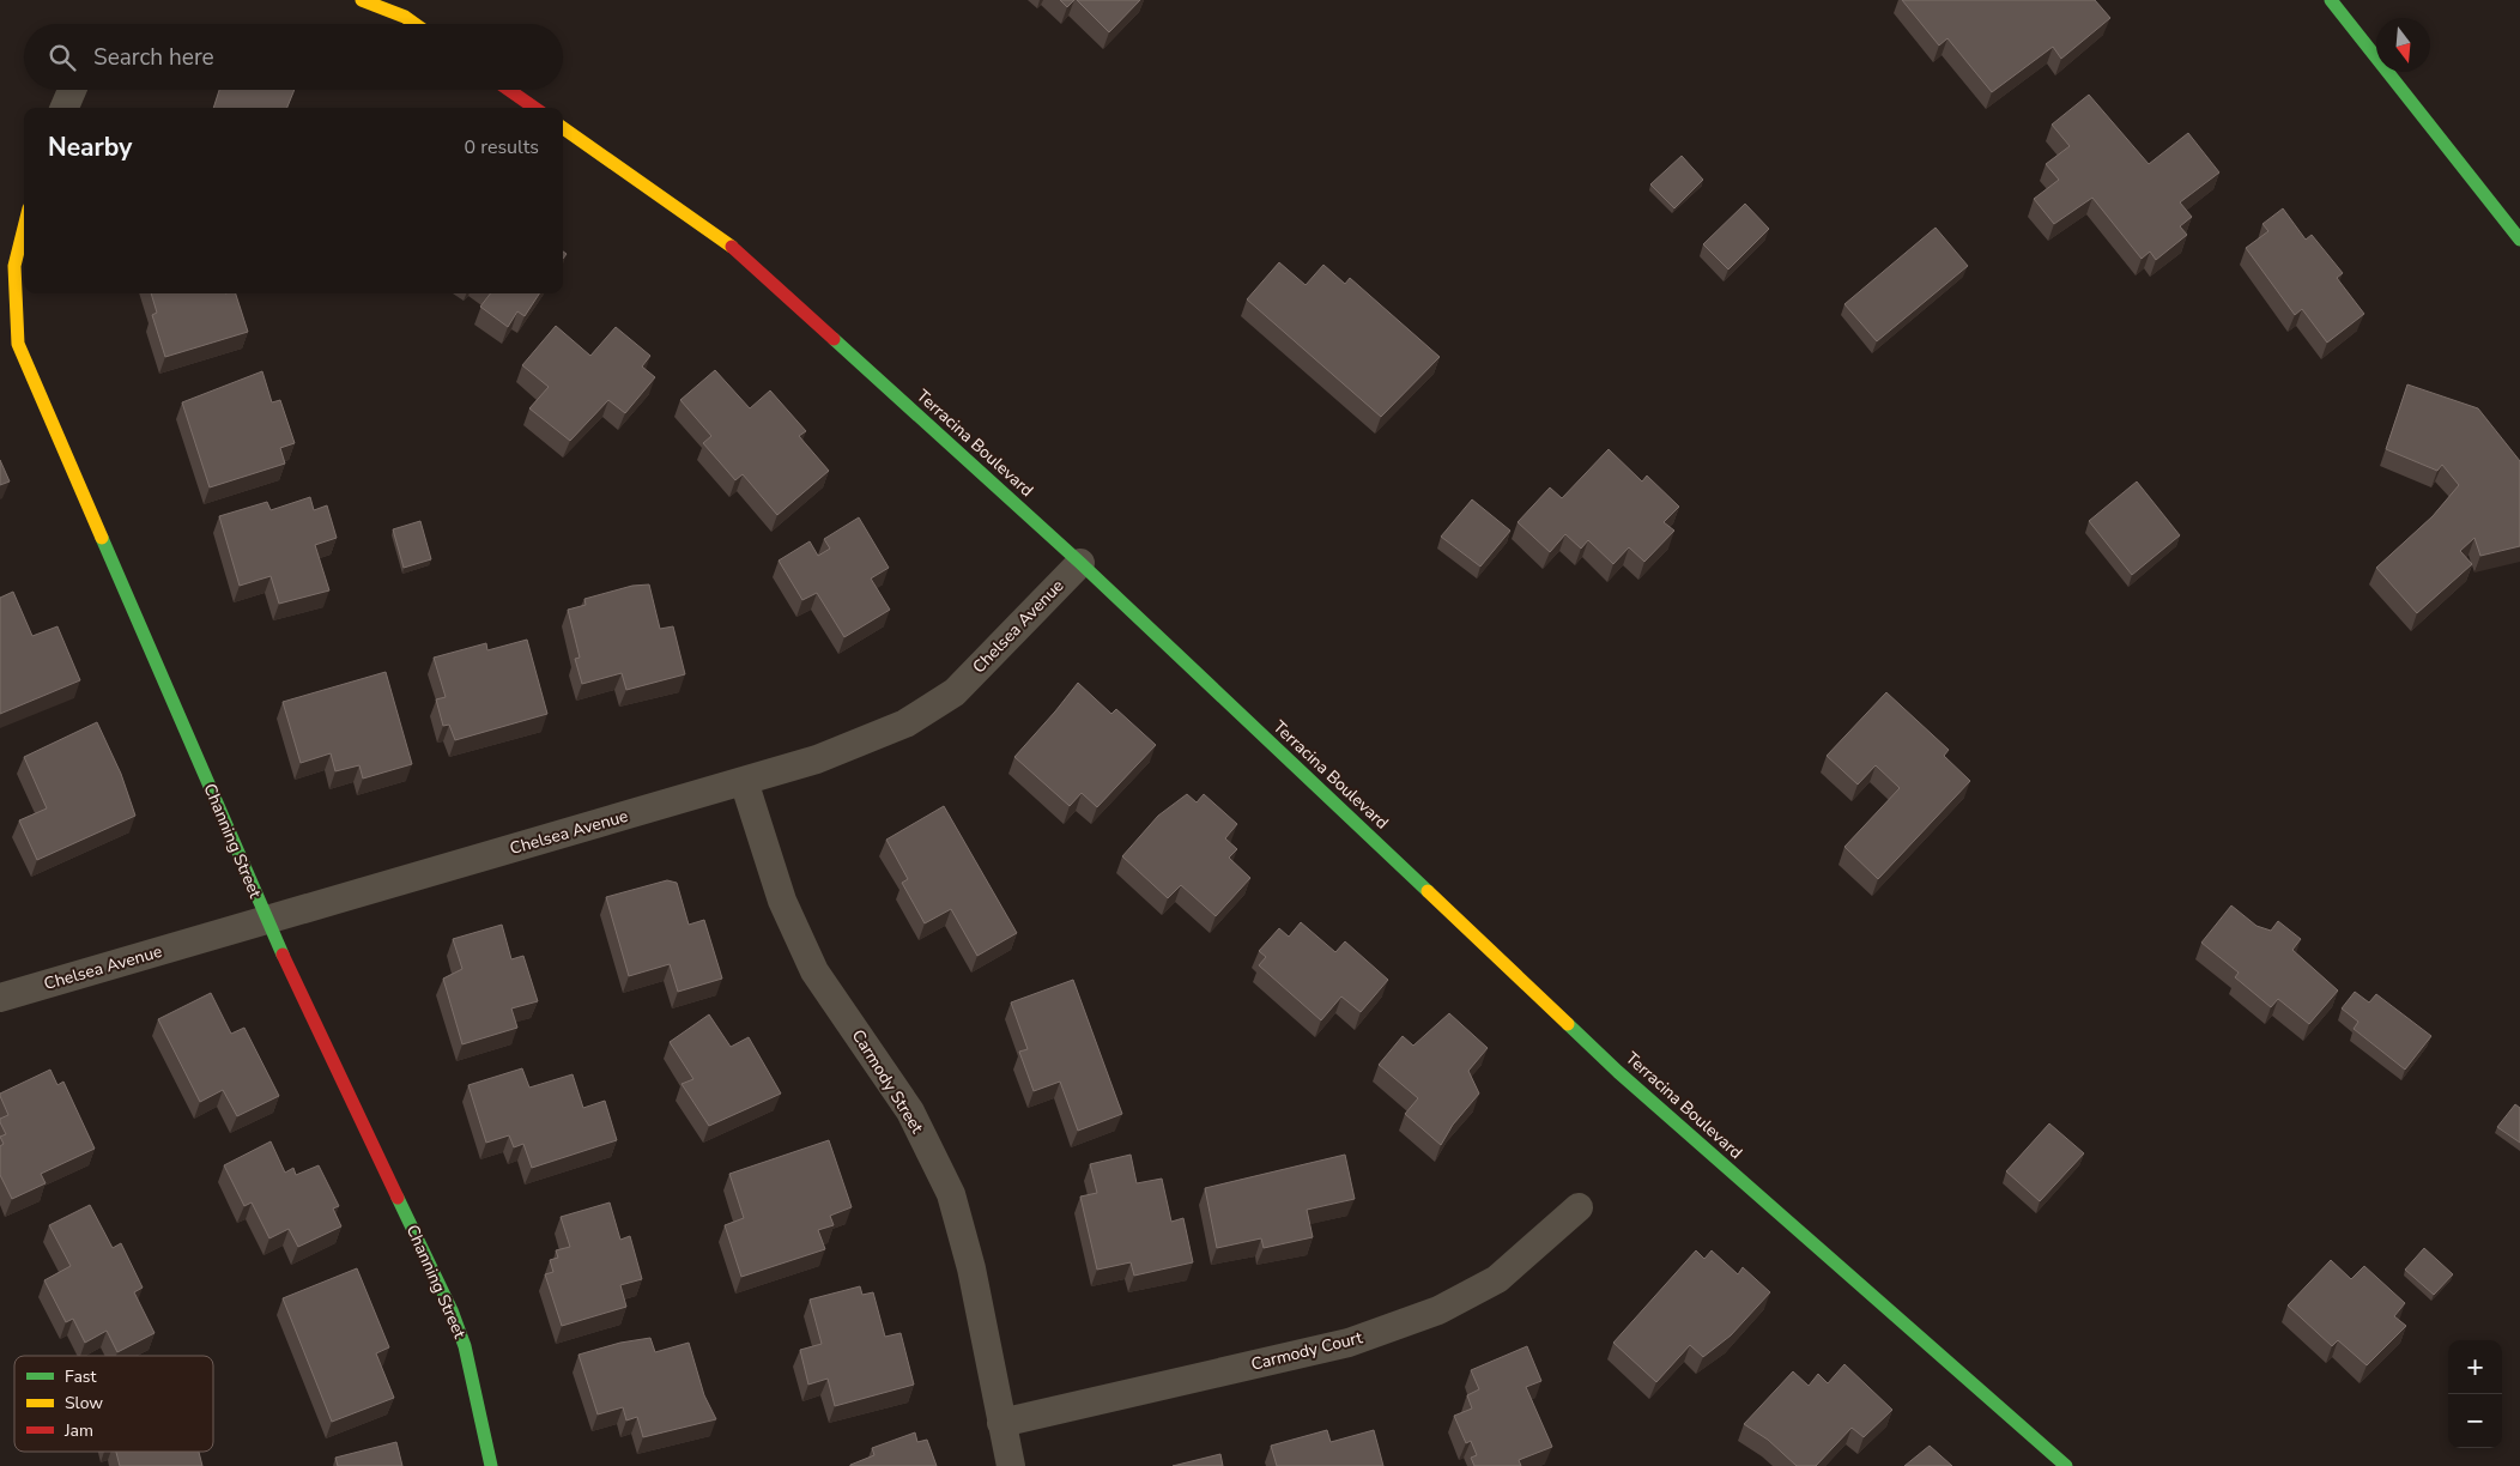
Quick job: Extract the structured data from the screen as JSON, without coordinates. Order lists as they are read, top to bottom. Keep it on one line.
{"streets":{"main road":["Terracina Boulevard","Channing Street"],"street":["Chelsea Avenue","Carmody Street","Carmody Court"]},"crossings":[["Terracina Boulevard","Chelsea Avenue"],["Chelsea Avenue","Channing Street"],["Chelsea Avenue","Carmody Street"],["Carmody Street","Carmody Court"]],"legend":["Fast","Slow","Jam"],"north":"bottom","page":{"search":"Search here","heading":["Nearby","0 results"],"map_buttons":["+","−"]}}
